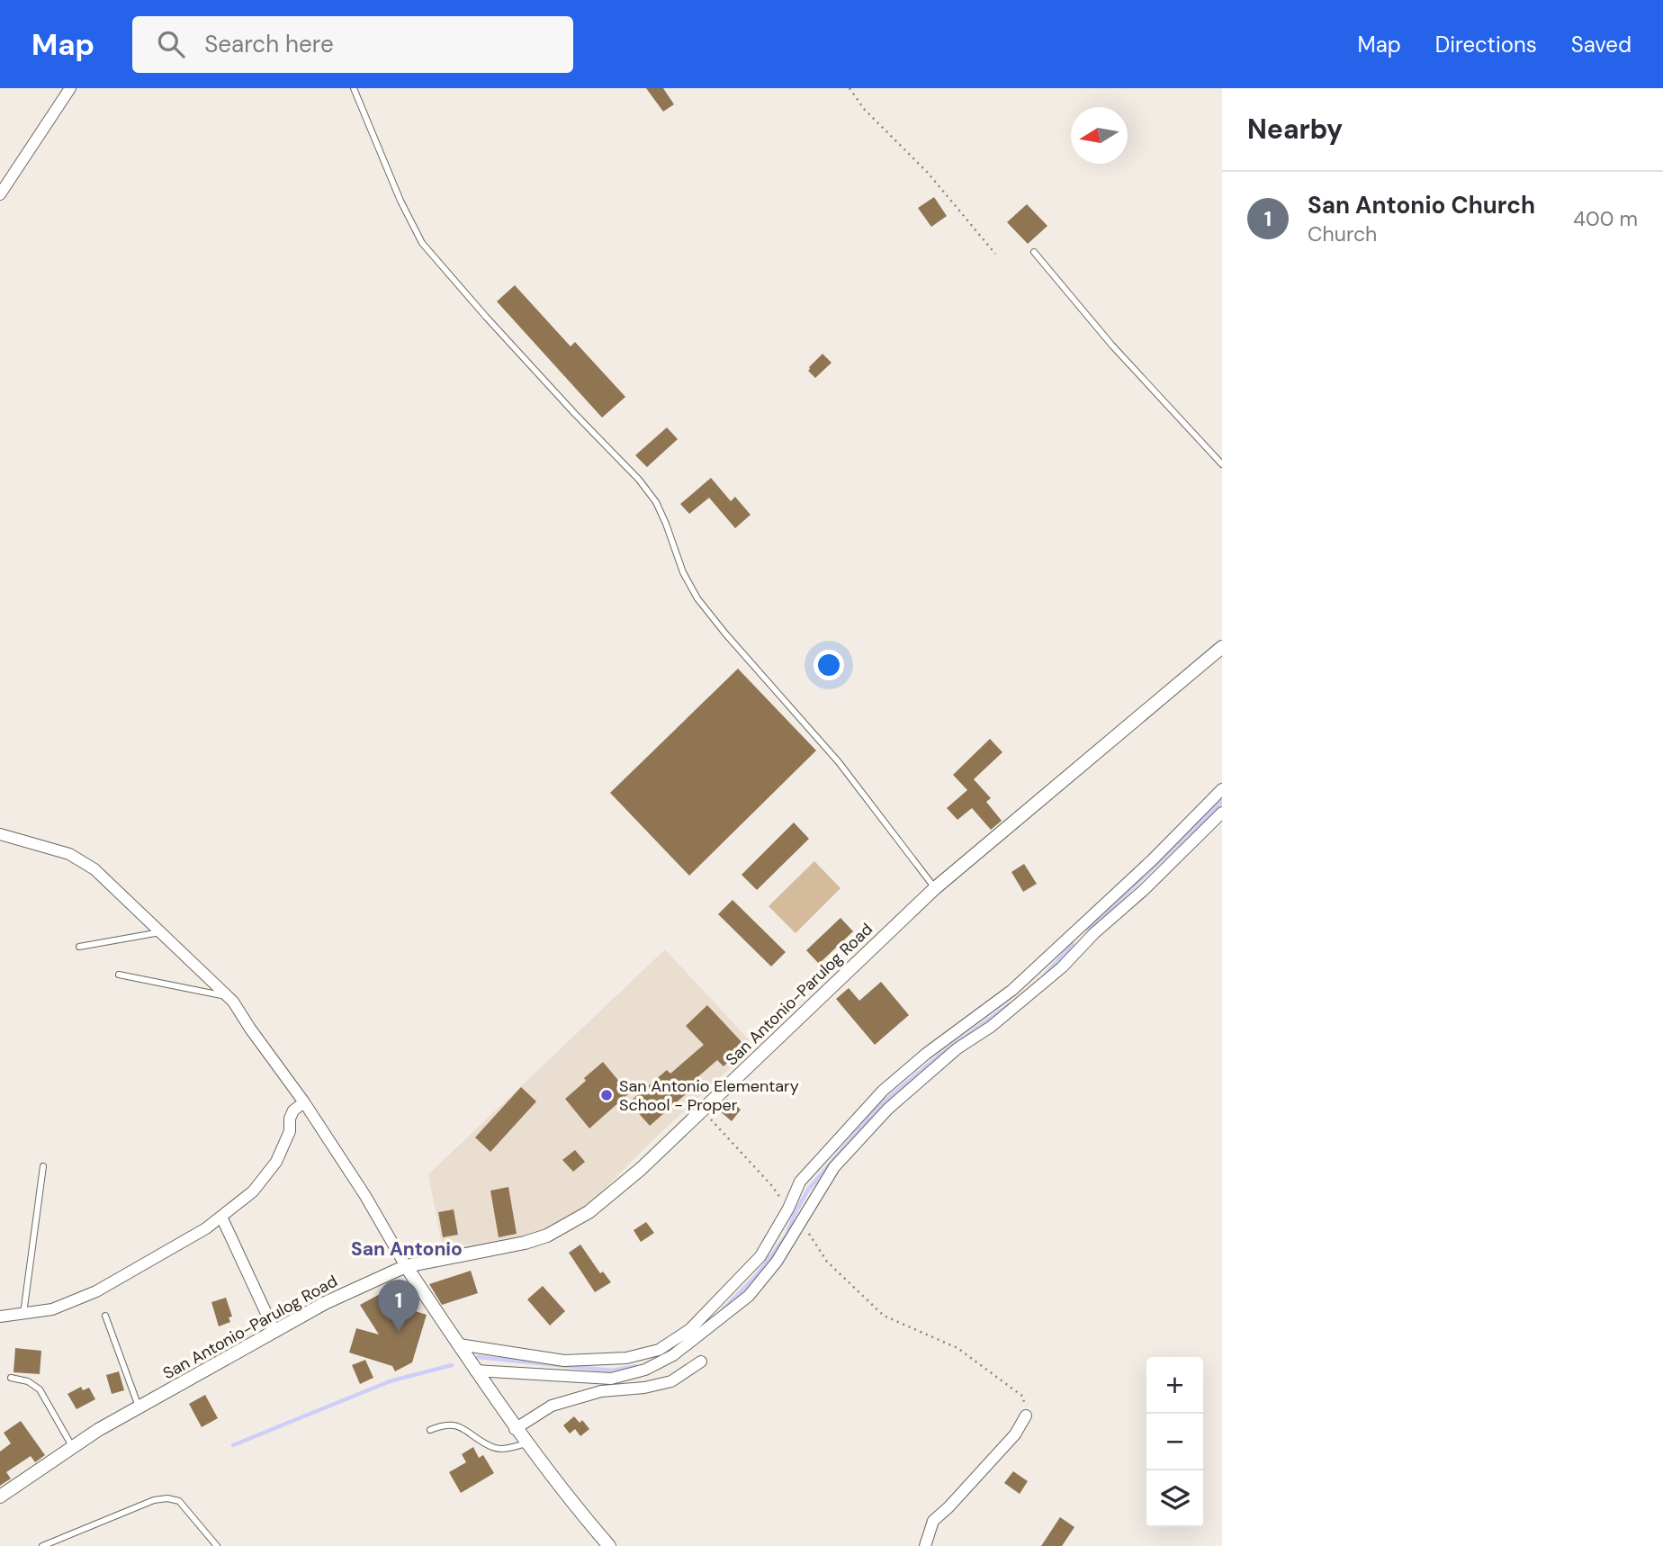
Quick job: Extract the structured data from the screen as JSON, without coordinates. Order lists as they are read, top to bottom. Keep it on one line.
{"streets":{"street":["San Antonio-Parulog Road"]},"districts":["San Antonio"],"places":["San Antonio Elementary School - Proper"],"north":"left","page":{"header":"Map","search":"Search here","nav":["Map","Directions","Saved"],"heading":"Nearby","list":[{"mark":"1","name":"San Antonio Church","note":"Church","value":"400 m"}],"pins":"1","map_buttons":["+","−"]}}
